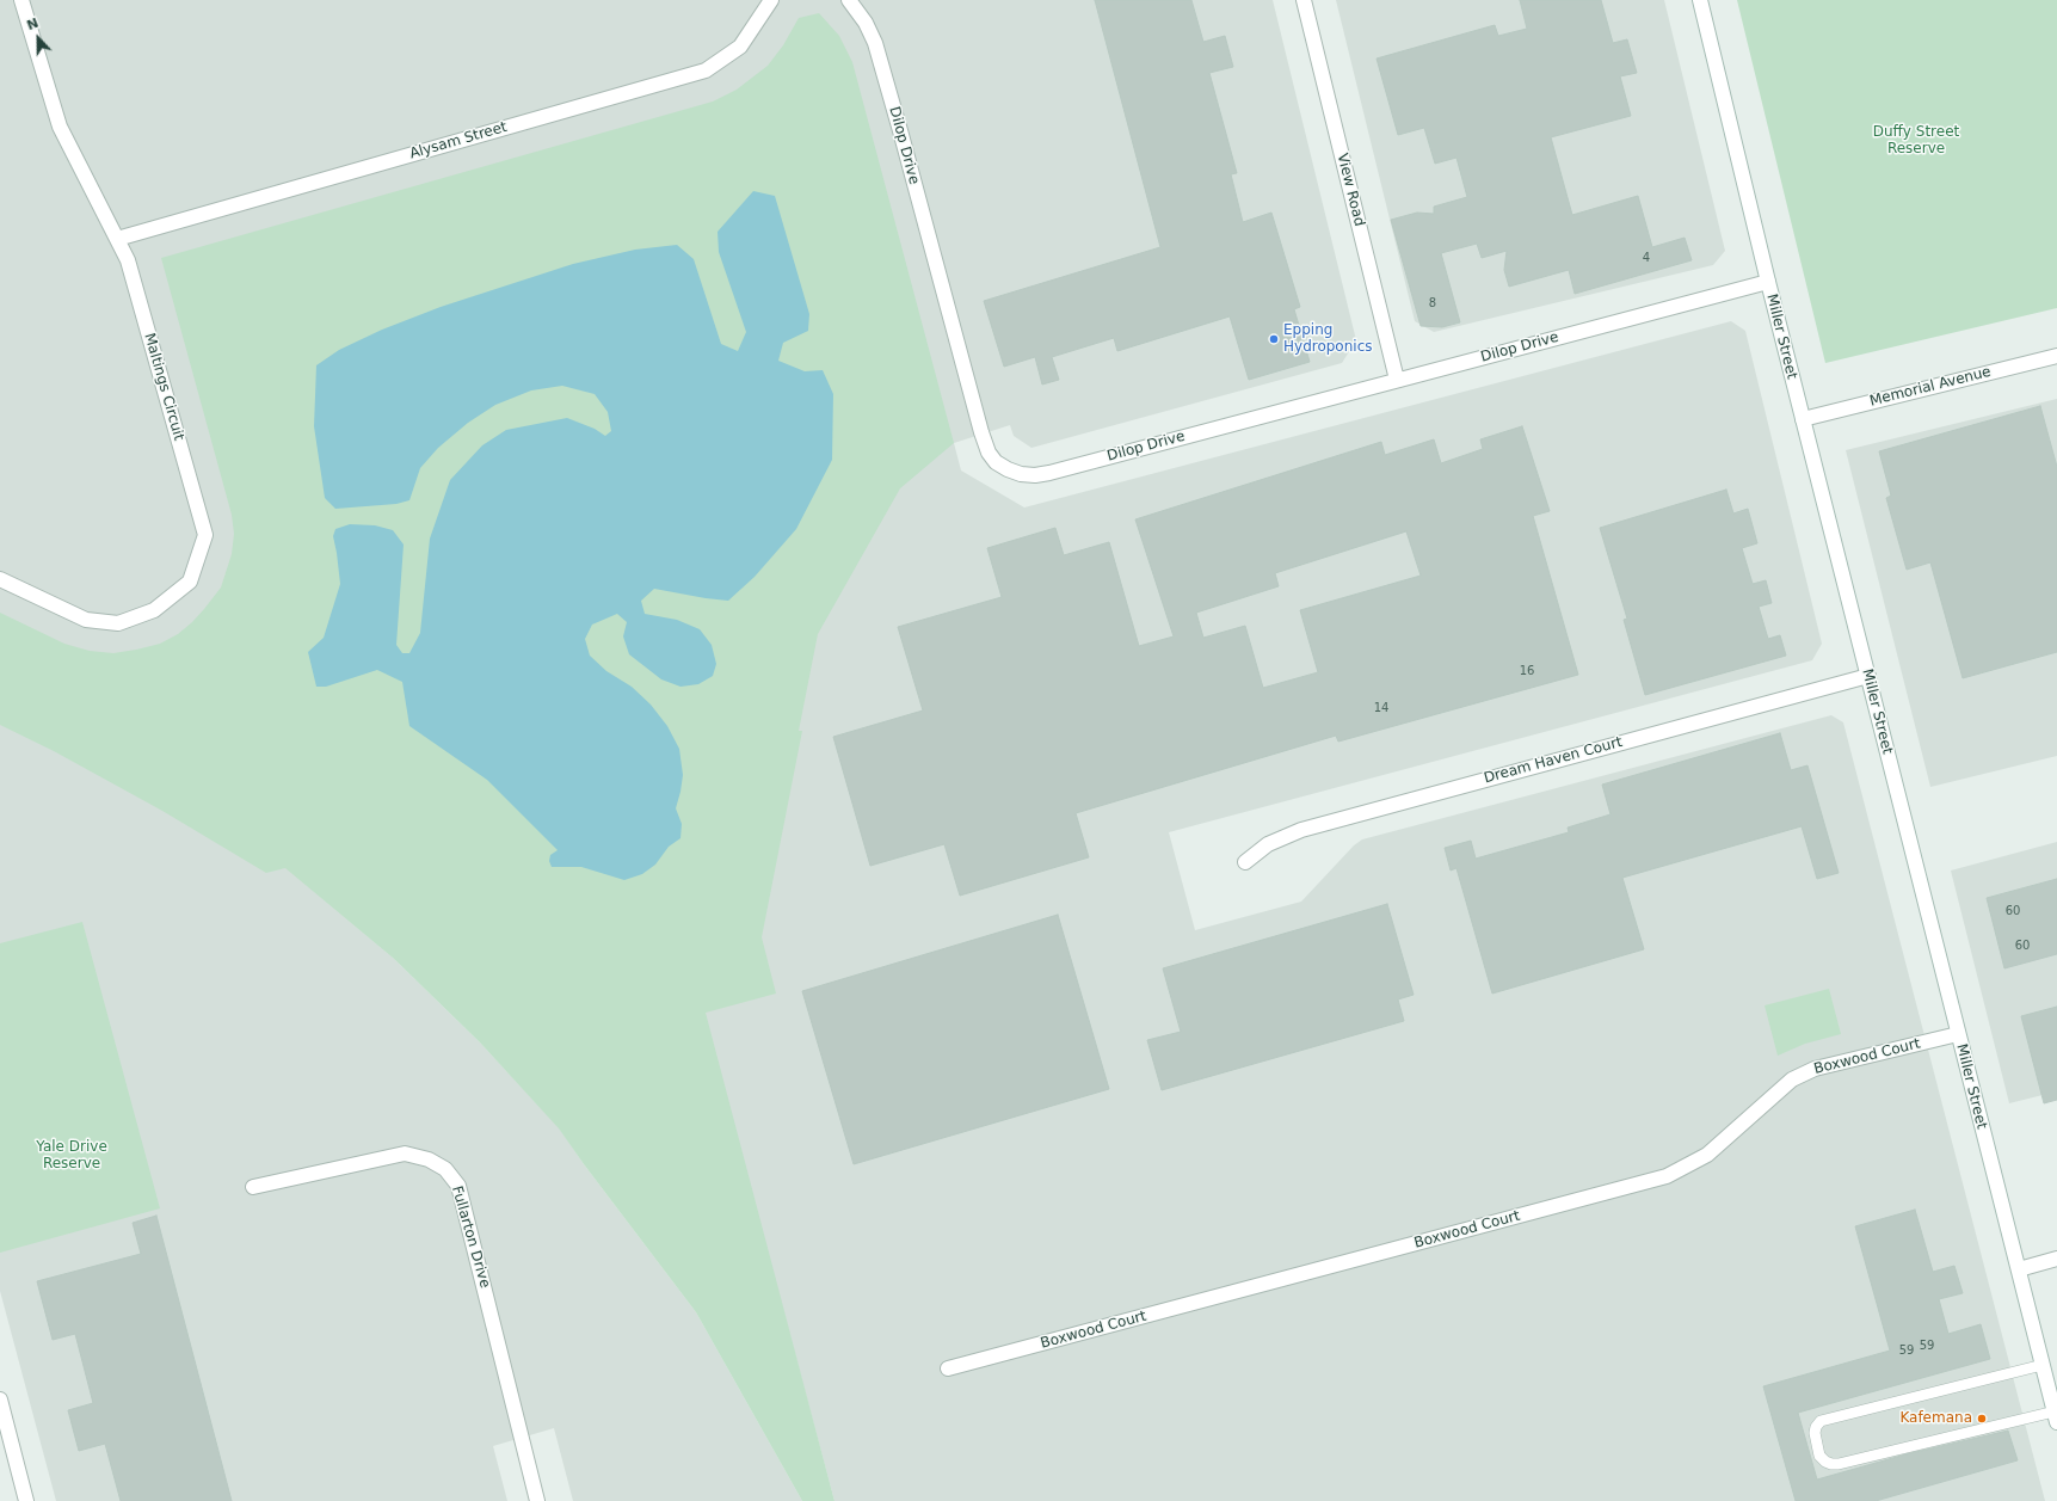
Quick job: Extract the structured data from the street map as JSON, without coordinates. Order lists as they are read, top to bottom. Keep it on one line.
{"streets":{"street":["Alysam Street","Dilop Drive","View Road","Miller Street","Maltings Circuit","Memorial Avenue","Dream Haven Court","Boxwood Court","Fullarton Drive"]},"crossings":[["Alysam Street","Maltings Circuit"],["Dilop Drive","View Road"],["Dilop Drive","Miller Street"],["Miller Street","Memorial Avenue"],["Miller Street","Dream Haven Court"],["Miller Street","Boxwood Court"]],"parks":["Duffy Street Reserve","Yale Drive Reserve"],"places":["Epping Hydroponics","Kafemana"],"house_numbers":["4","8","16","14","60","60","59","59"],"north":"top"}
